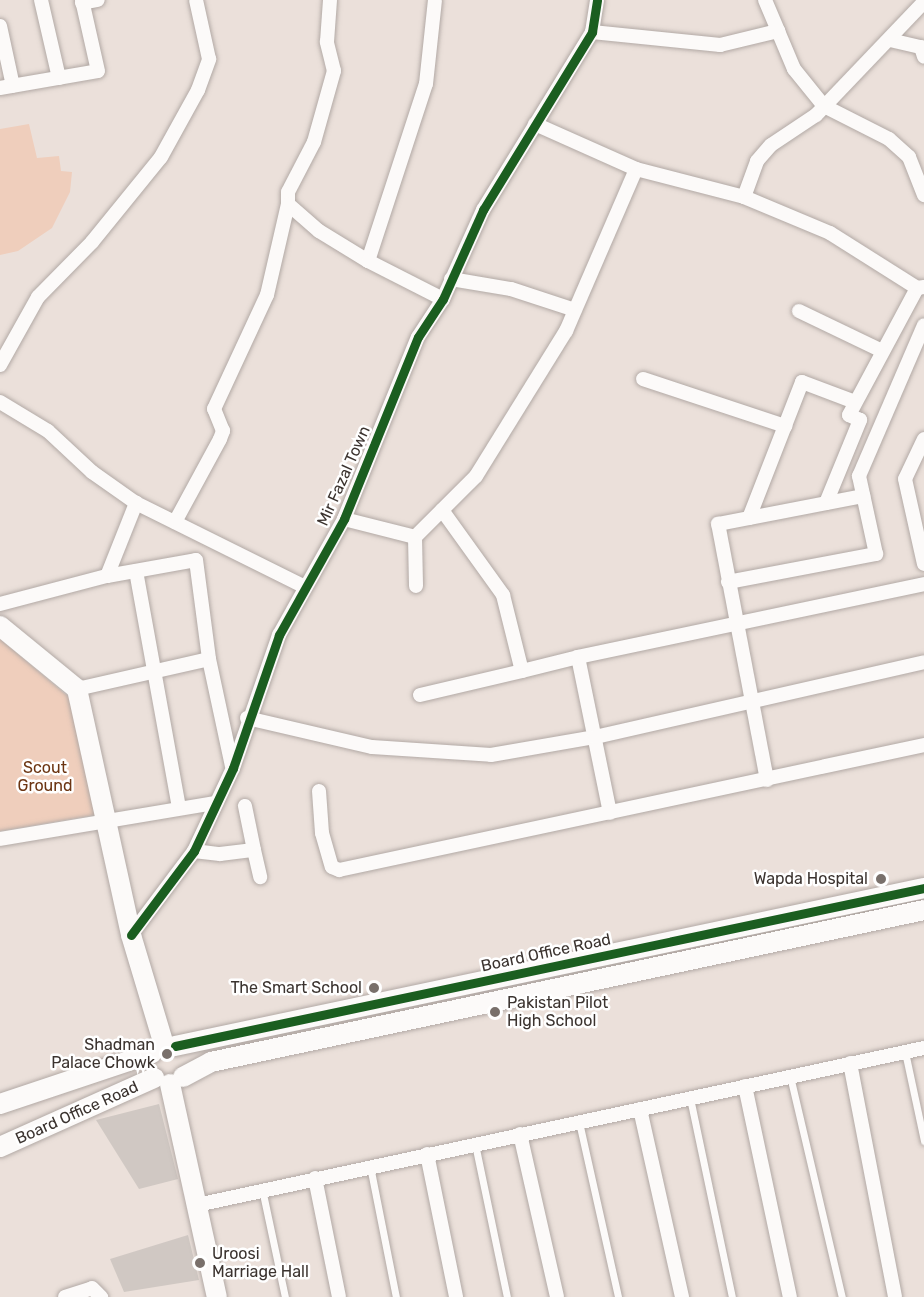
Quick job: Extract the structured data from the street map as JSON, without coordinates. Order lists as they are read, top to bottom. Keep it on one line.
{"streets":{"street":["Mir Fazal Town","Board Office Road"]},"parks":["Scout Ground"],"places":["Wapda Hospital","The Smart School","Pakistan Pilot High School","Shadman Palace Chowk","Uroosi Marriage Hall"]}
